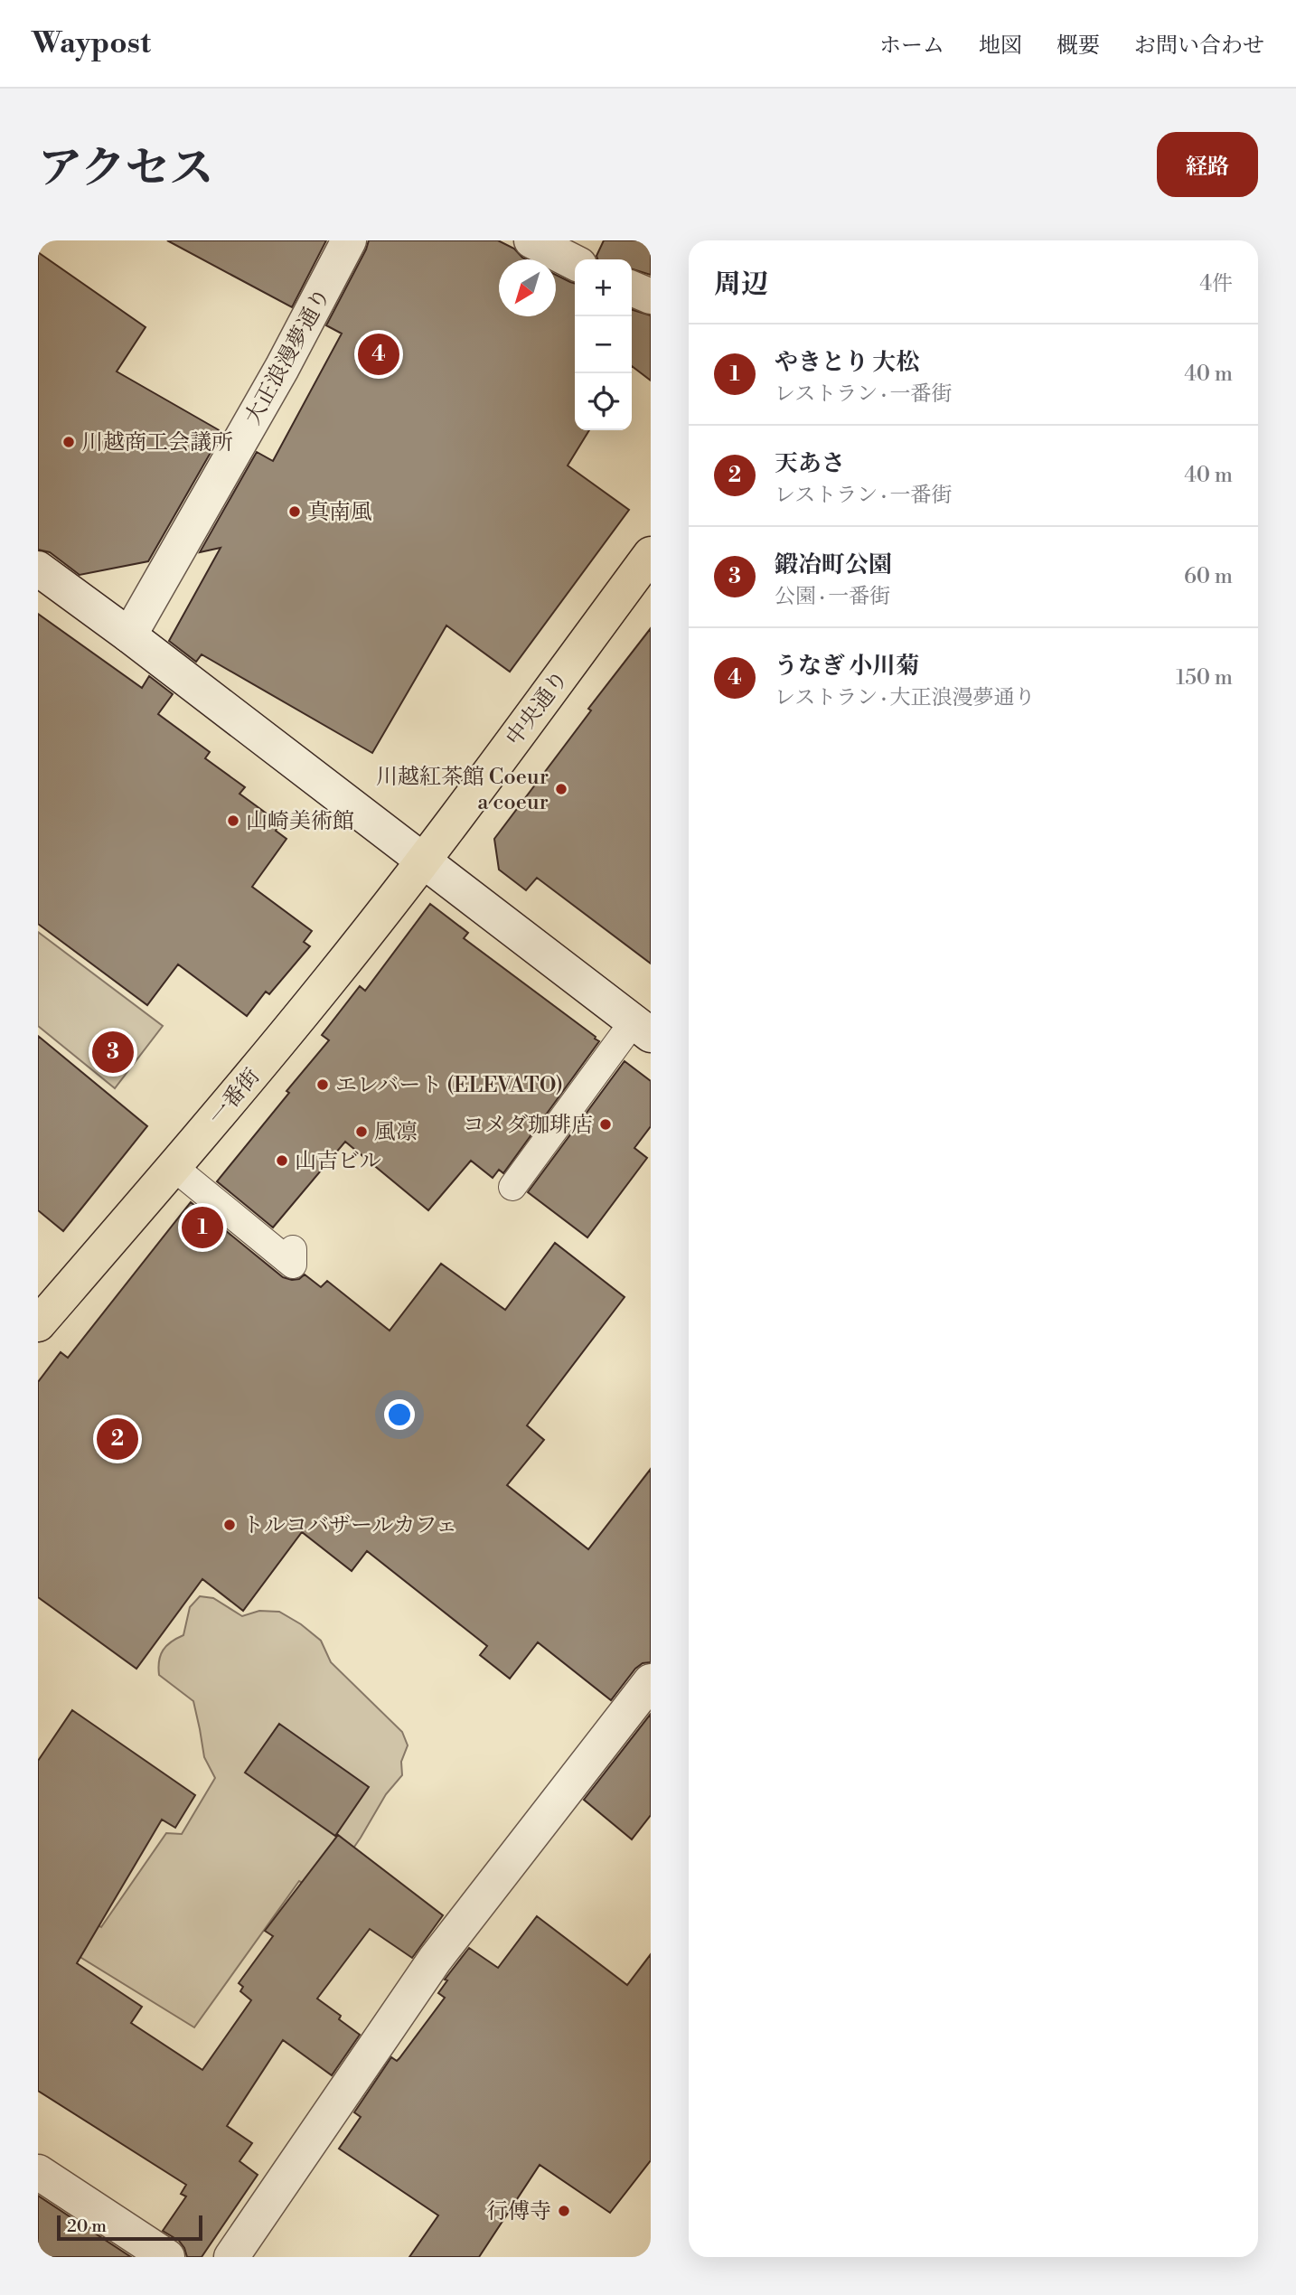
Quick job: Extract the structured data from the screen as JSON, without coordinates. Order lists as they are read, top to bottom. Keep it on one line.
{"streets":{"main road":["中央通り","一番街"],"street":["大正浪漫夢通り"]},"crossings":[["中央通り","一番街"]],"places":["川越商工会議所","真南風","川越紅茶館 Coeur a coeur","山崎美術館","エレバート (ELEVATO)","コメダ珈琲店","風凛","山吉ビル","トルコバザールカフェ","行傅寺"],"scale_bar":"20 m","north":"bottom left","page":{"header":"Waypost","nav":["ホーム","地図","概要","お問い合わせ"],"title":"アクセス","buttons":"経路","heading":["周辺","4件"],"map_buttons":["+","−"],"list":[{"mark":"1","name":"やきとり 大松","note":"レストラン · 一番街","value":"40 m"},{"mark":"2","name":"天あさ","note":"レストラン · 一番街","value":"40 m"},{"mark":"3","name":"鍛冶町公園","note":"公園 · 一番街","value":"60 m"},{"mark":"4","name":"うなぎ 小川菊","note":"レストラン · 大正浪漫夢通り","value":"150 m"}],"pins":["4","3","1","2"],"scale":"20 m"}}
